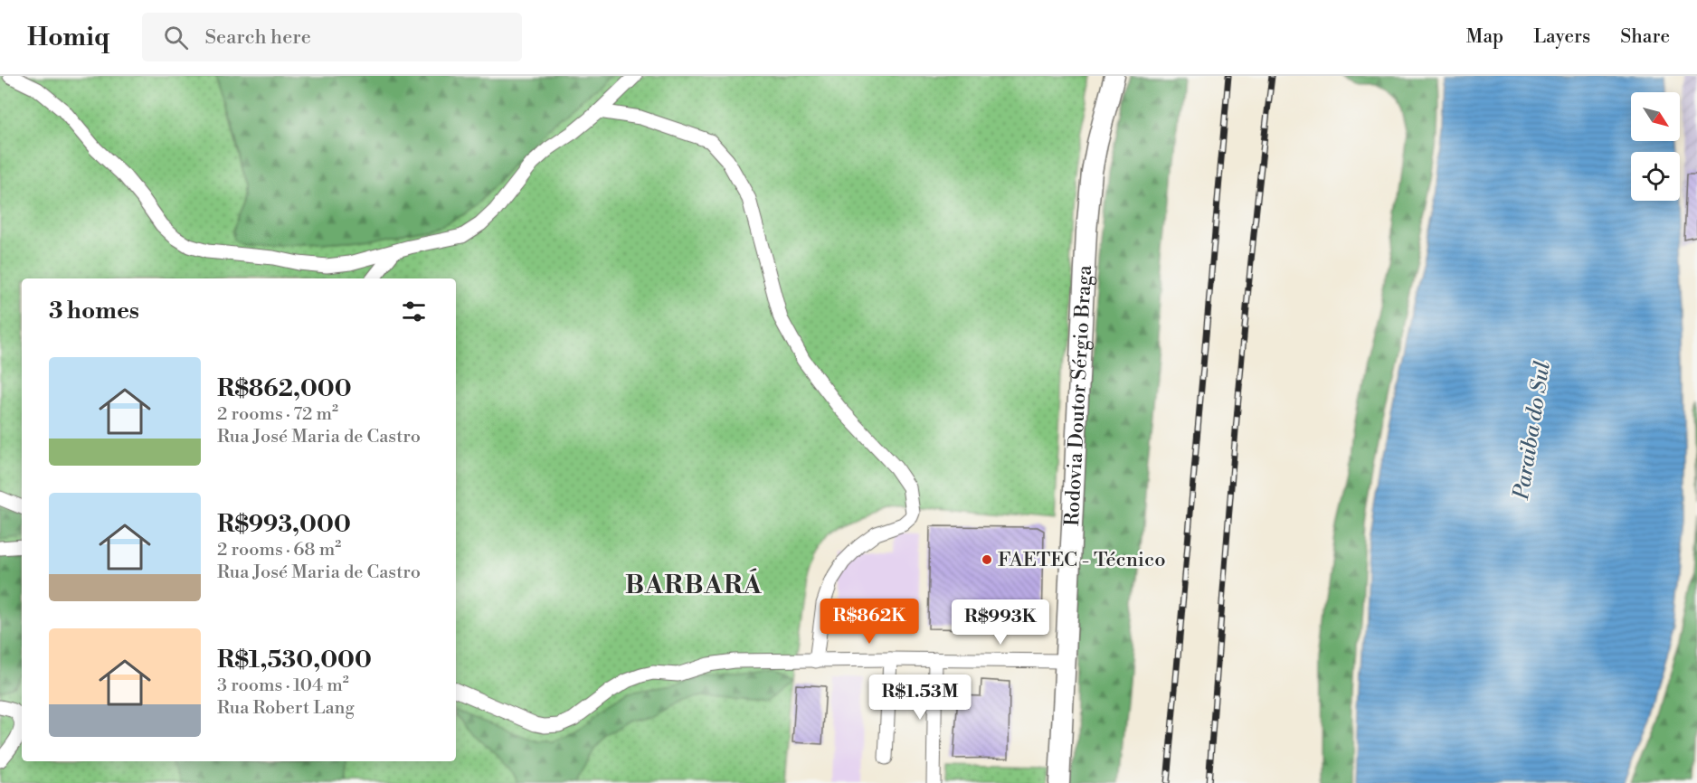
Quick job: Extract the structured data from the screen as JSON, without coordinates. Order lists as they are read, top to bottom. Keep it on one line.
{"streets":{"main road":["Rodovia Doutor Sérgio Braga"]},"districts":["BARBARÁ"],"water":["Paraiba do Sul"],"places":["FAETEC - Técnico"],"north":"bottom right","page":{"header":"Homiq","search":"Search here","nav":["Map","Layers","Share"],"heading":"3 homes","list":[{"name":"R$862,000","note":"2 rooms · 72 m² · Rua José Maria de Castro"},{"name":"R$993,000","note":"2 rooms · 68 m² · Rua José Maria de Castro"},{"name":"R$1,530,000","note":"3 rooms · 104 m² · Rua Robert Lang"}],"price":["R$862K","R$993K","R$1.53M"]}}
